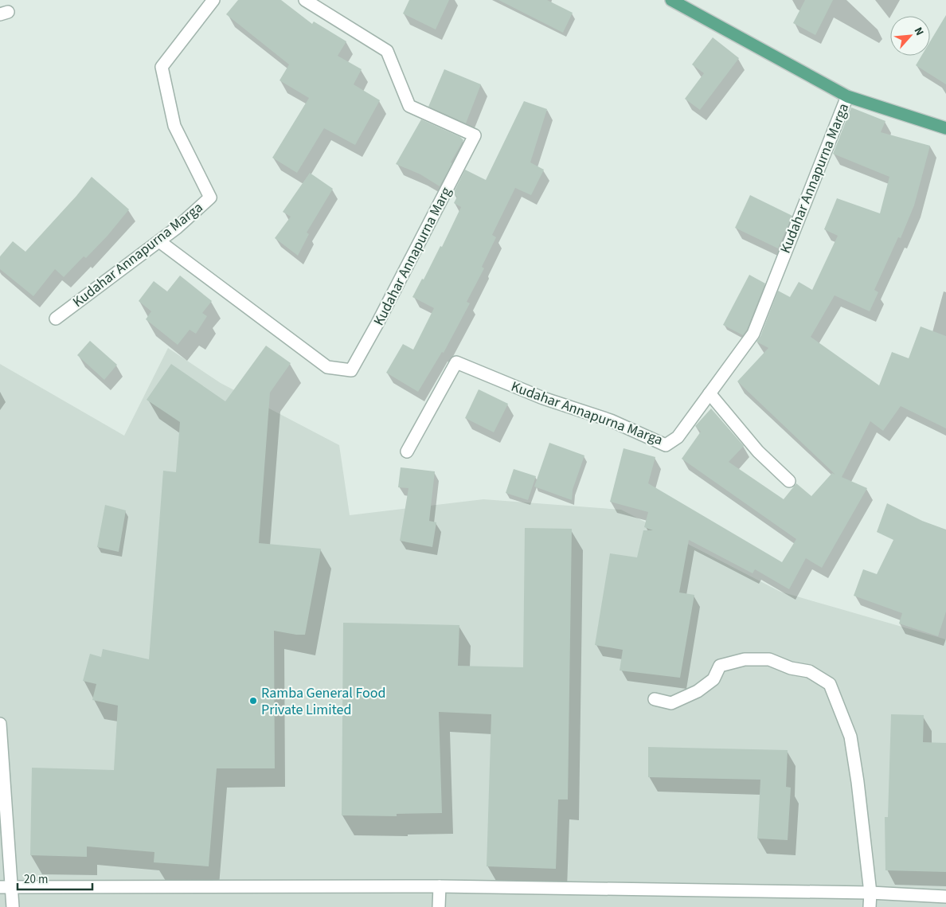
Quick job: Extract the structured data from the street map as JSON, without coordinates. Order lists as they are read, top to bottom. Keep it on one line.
{"streets":{"street":["Kudahar Annapurna Marga","Kudahar Annapurna Marg"]},"crossings":[["Kudahar Annapurna Marga","Kudahar Annapurna Marg"]],"places":["Ramba General Food Private Limited"],"scale_bar":"20 m","north":"top right"}
